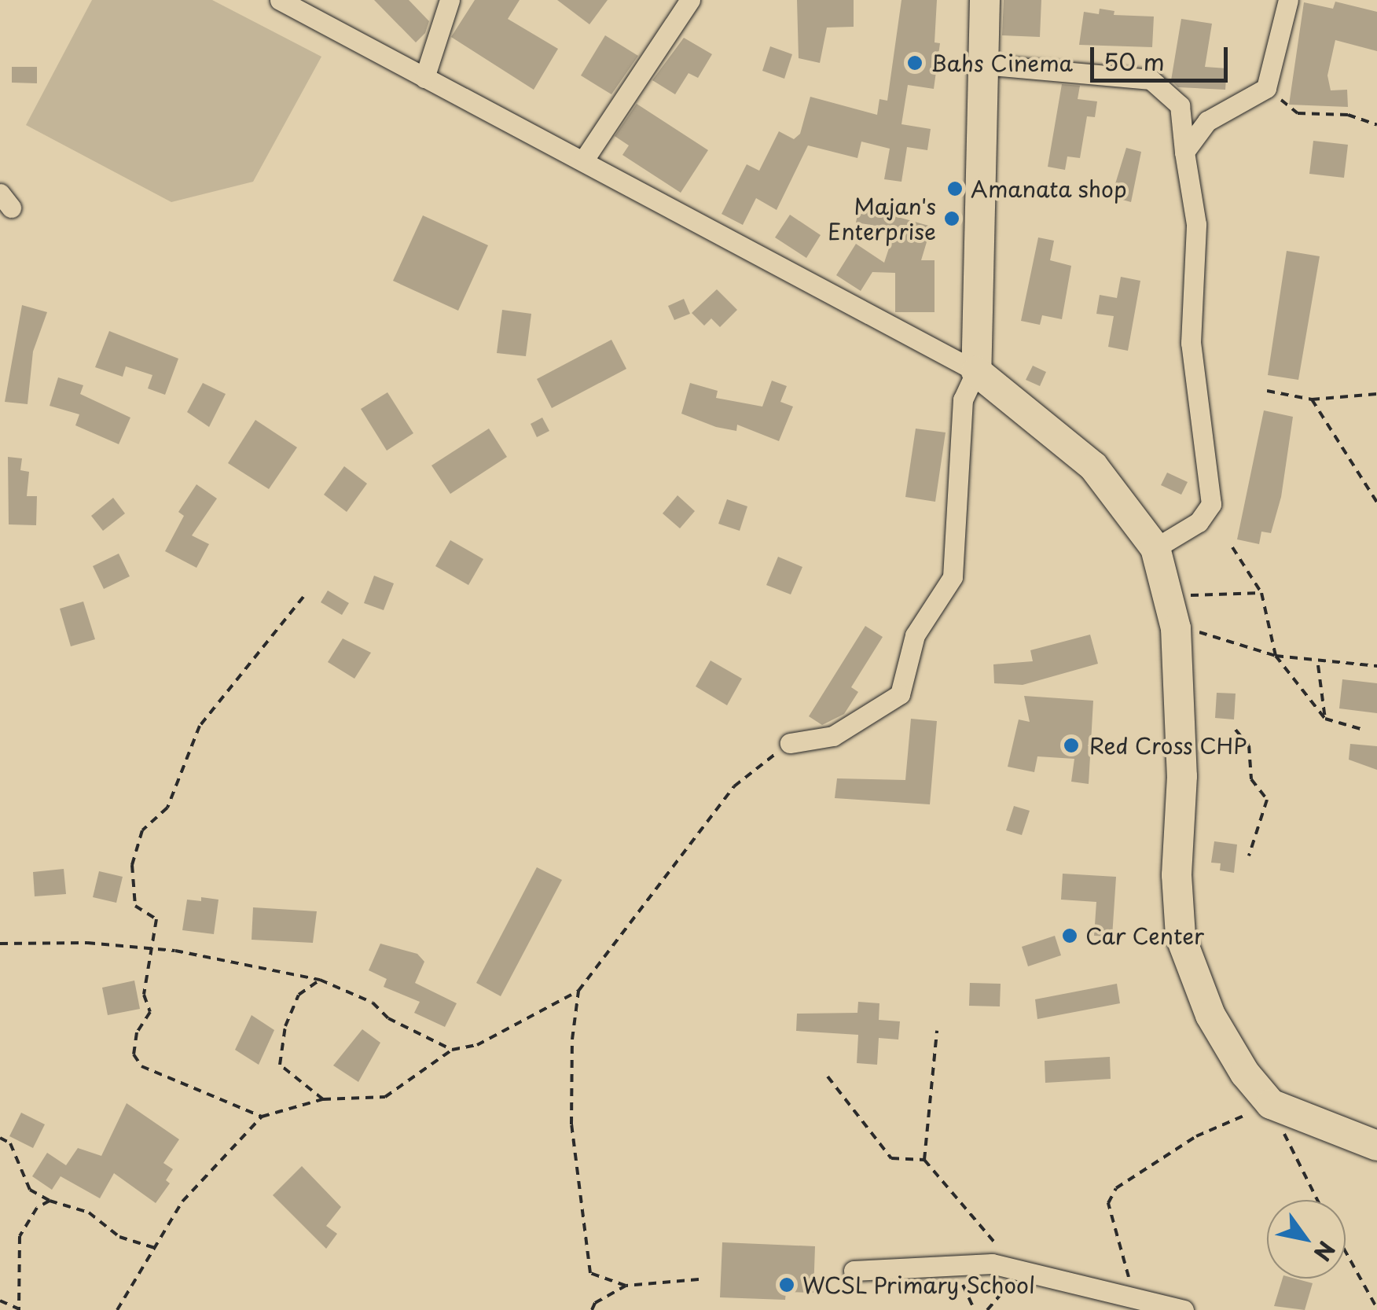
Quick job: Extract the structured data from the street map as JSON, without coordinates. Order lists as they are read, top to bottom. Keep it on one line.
{"places":["Bahs Cinema","Amanata shop","Majan's Enterprise","Red Cross CHP","Car Center","WCSL Primary School"],"scale_bar":"50 m","north":"bottom right"}
